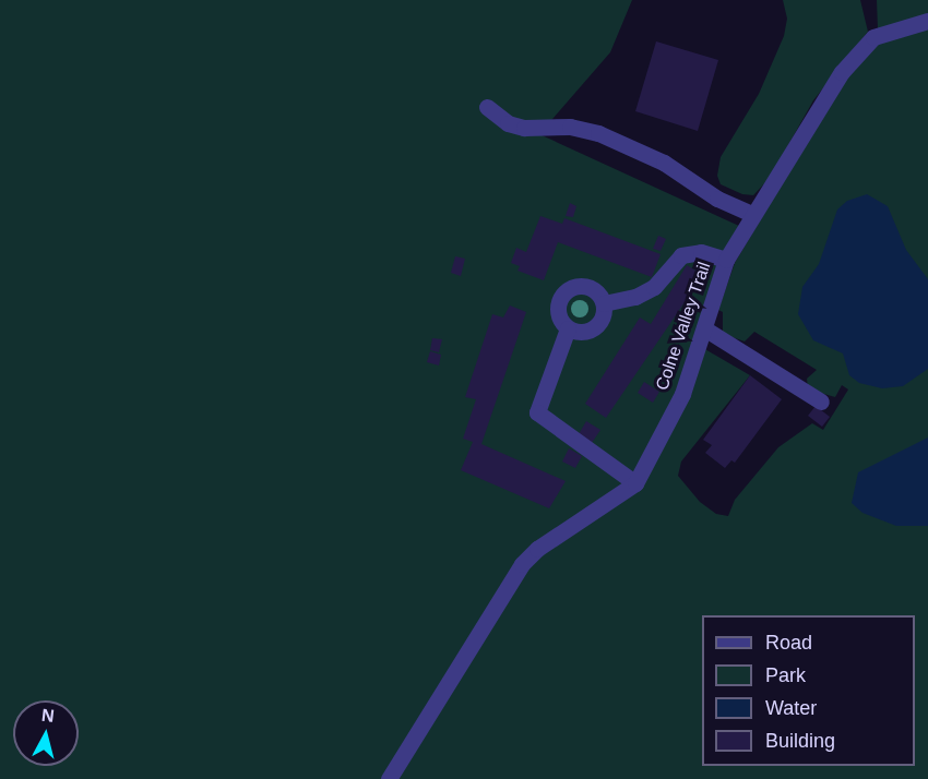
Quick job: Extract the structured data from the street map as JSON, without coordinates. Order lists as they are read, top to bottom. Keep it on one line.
{"streets":{"street":["Colne Valley Trail"]},"legend":["Road","Park","Water","Building"],"north":"top"}
